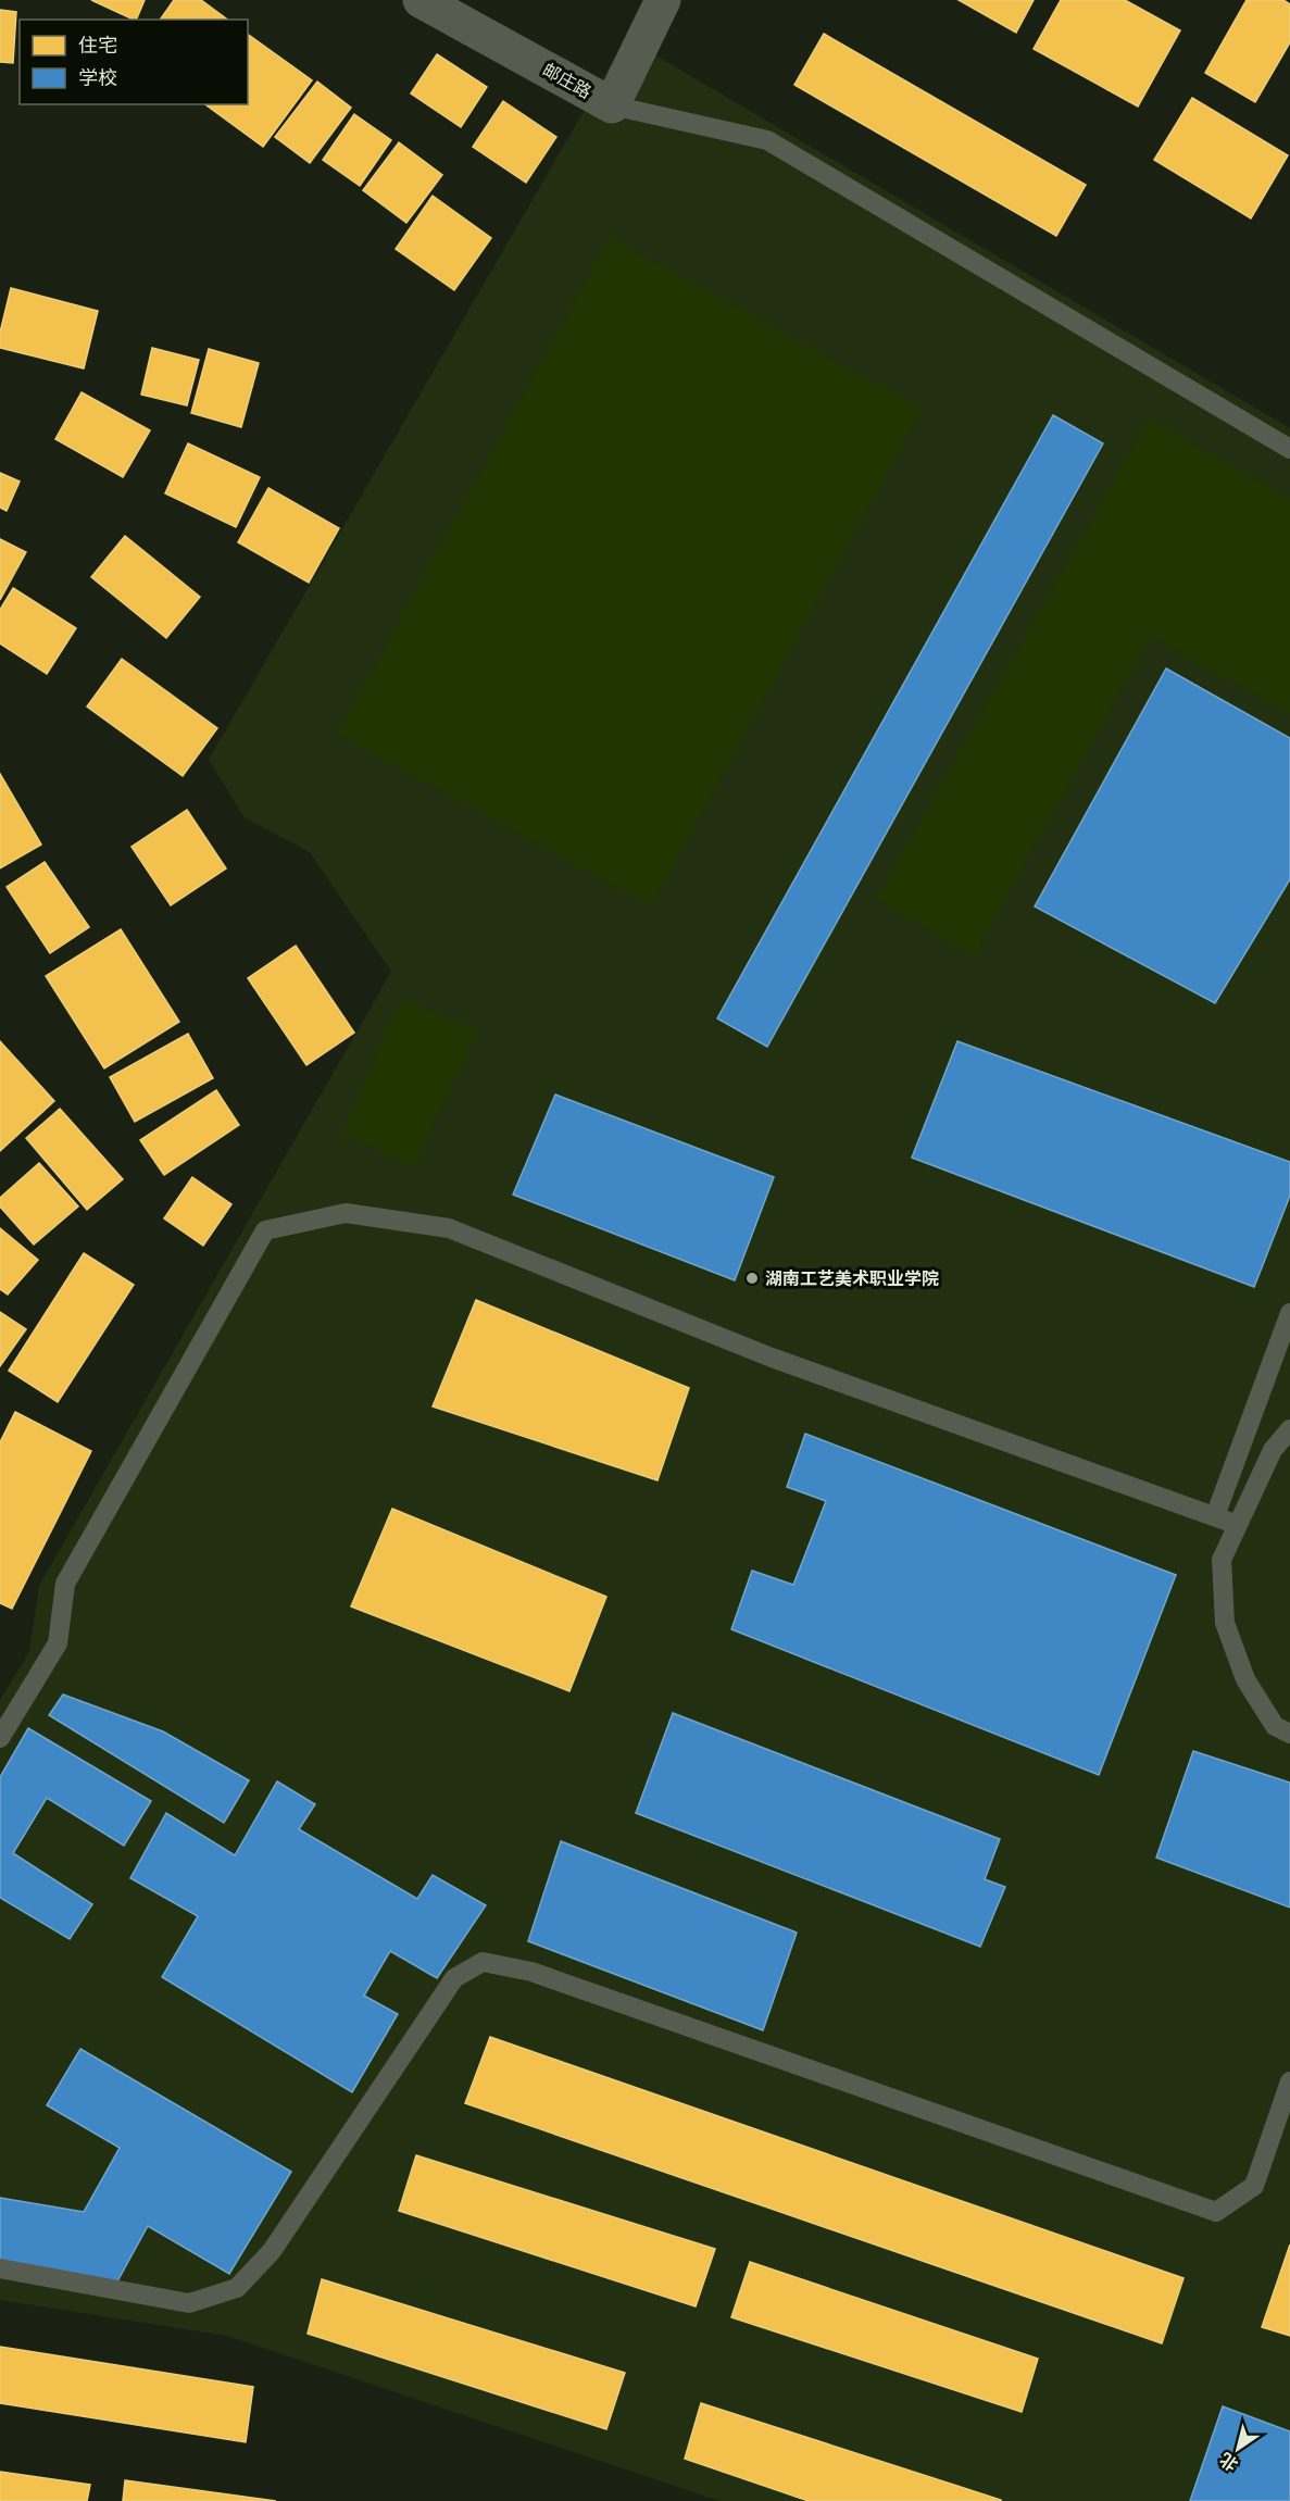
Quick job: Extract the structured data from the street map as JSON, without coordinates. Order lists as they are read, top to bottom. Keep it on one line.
{"streets":{"street":["邮庄路"]},"places":["湖南工艺美术职业学院"],"legend":["住宅","学校"],"north":"bottom left"}
